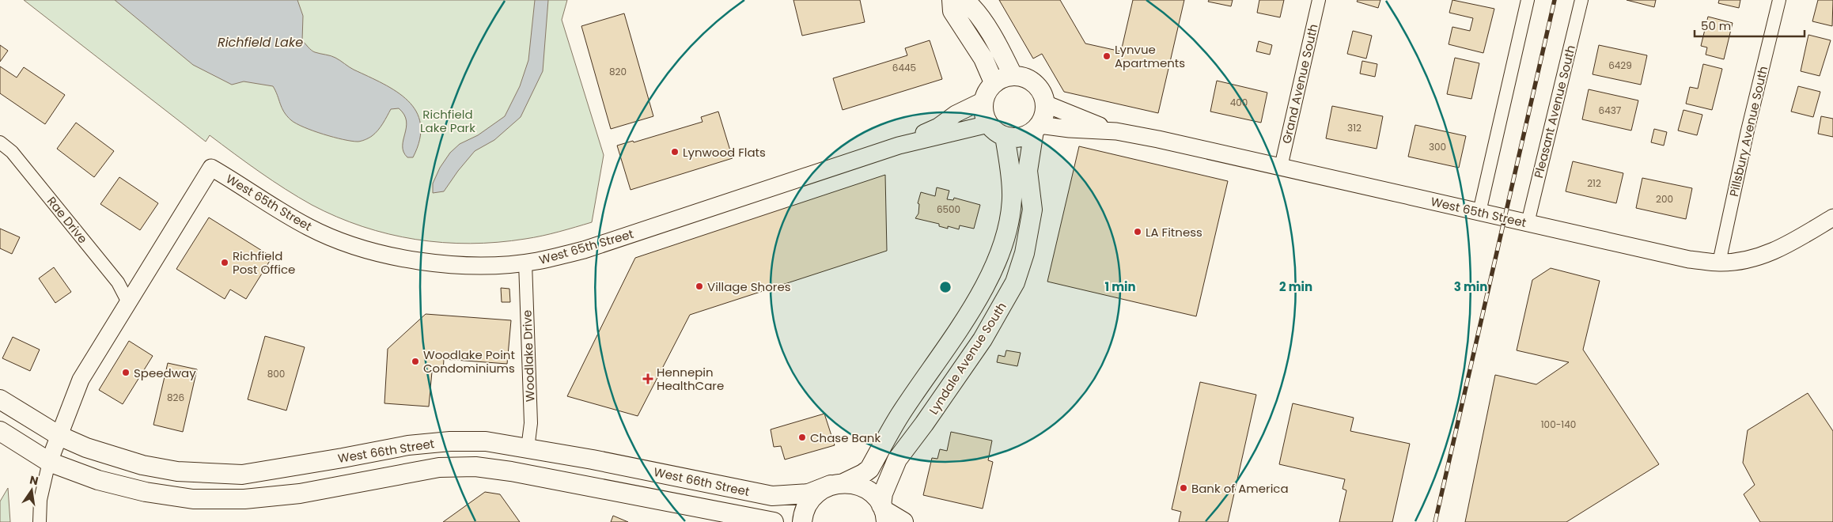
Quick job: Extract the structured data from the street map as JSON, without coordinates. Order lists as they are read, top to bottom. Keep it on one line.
{"streets":{"main road":["Lyndale Avenue South","West 66th Street"],"street":["Grand Avenue South","Pleasant Avenue South","Pillsbury Avenue South","West 65th Street","Rae Drive","Woodlake Drive"]},"crossings":[["Grand Avenue South","West 65th Street"],["Pleasant Avenue South","West 65th Street"],["Pillsbury Avenue South","West 65th Street"],["West 65th Street","Rae Drive"],["West 65th Street","Woodlake Drive"],["West 65th Street","Lyndale Avenue South"],["Woodlake Drive","West 66th Street"],["Lyndale Avenue South","West 66th Street"]],"water":["Richfield Lake"],"parks":["Richfield Lake Park"],"places":{"other":["Lynvue Apartments","Lynwood Flats","LA Fitness","Richfield Post Office","Village Shores","Woodlake Point Condominiums","Speedway","Chase Bank","Bank of America"],"health":["Hennepin HealthCare"]},"house_numbers":["6429","6445","820","400","6437","312","300","212","200","6500","800","826","100-140"],"scale_bar":"50 m","north":"top","rings":["1 min","2 min","3 min"]}
